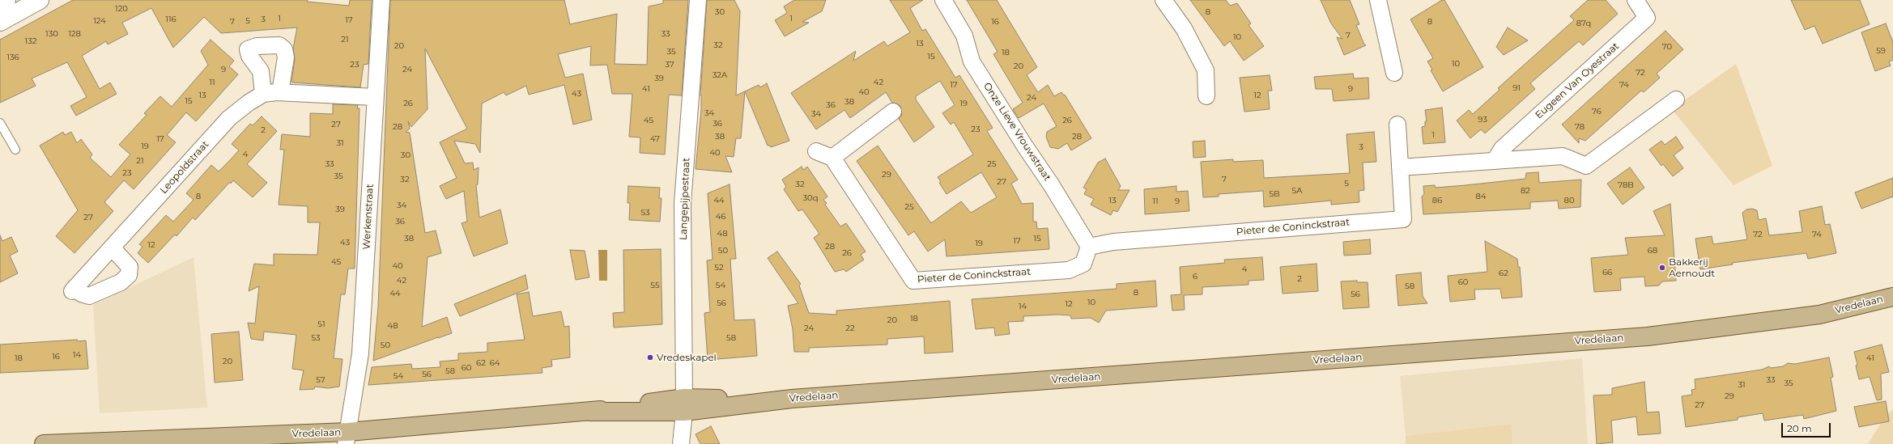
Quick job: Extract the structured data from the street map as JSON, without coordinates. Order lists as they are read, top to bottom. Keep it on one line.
{"streets":{"main road":["Vredelaan"],"street":["Eugeen Van Oyestraat","Onze Lieve Vrouwstraat","Leopoldstraat","Langepijpestraat","Werkenstraat","Pieter de Coninckstraat"]},"crossings":[["Onze Lieve Vrouwstraat","Pieter de Coninckstraat"],["Leopoldstraat","Werkenstraat"],["Langepijpestraat","Vredelaan"],["Werkenstraat","Vredelaan"]],"places":["Bakkerij Aernoudt","Vredeskapel"],"house_numbers":["120","30","8","1","1","116","3","17","124","5","7","16","8","87q","130","128","33","7","10","21","132","13","32","20","70","59","35","18","15","136","10","23","37","20","9","24","72","32A","39","11","42","17","74","91","41","9","40","43","13","12","24","15","38","26","19","36","76","34","34","93","45","26","36","27","28","78","23","2","1","38","28","17","47","31","19","3","40","4","30","21","33","25","23","29","35","32","7","27","5","32","78B","5A","82","5B","8","84","30q","44","13","86","80","11","9","34","25","39","53","46","27","36","48","72","74","38","15","17","43","19","12","28","50","68","26","45","40","52","4","66","62","6","2","42","60","55","54","58","8","44","56","10","56","12","14","18","20","51","48","24","22","53","58","50","14","16","18","41","20","62","64","60","58","56","54","57","33","35","31","29","27"],"scale_bar":"20 m"}
